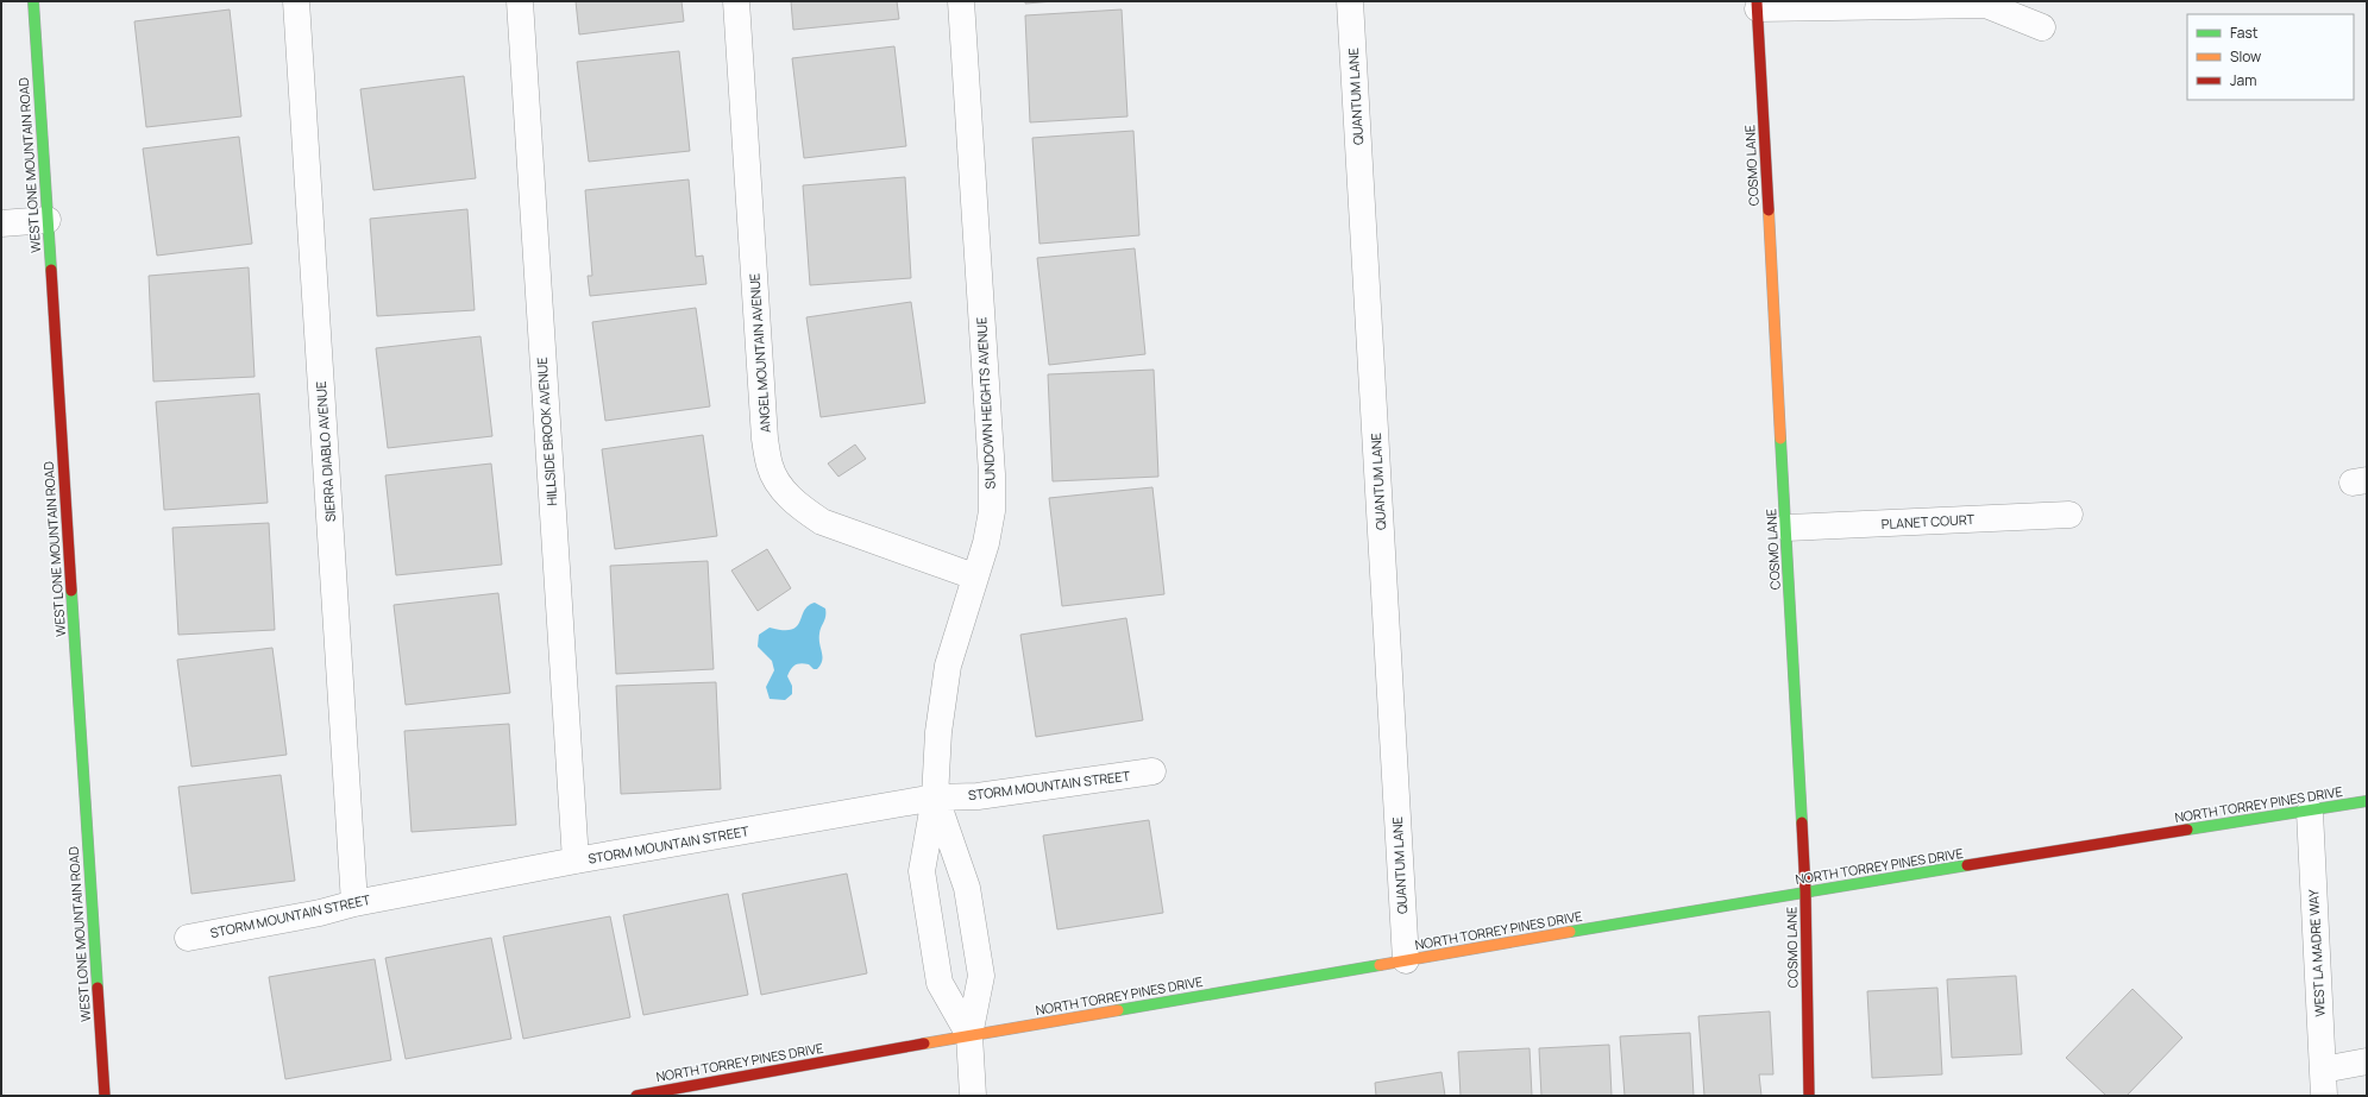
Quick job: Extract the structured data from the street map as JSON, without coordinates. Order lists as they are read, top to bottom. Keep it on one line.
{"streets":{"street":["QUANTUM LANE","WEST LONE MOUNTAIN ROAD","COSMO LANE","ANGEL MOUNTAIN AVENUE","SUNDOWN HEIGHTS AVENUE","HILLSIDE BROOK AVENUE","SIERRA DIABLO AVENUE","PLANET COURT","STORM MOUNTAIN STREET","NORTH TORREY PINES DRIVE","WEST LA MADRE WAY"]},"crossings":[["QUANTUM LANE","NORTH TORREY PINES DRIVE"],["COSMO LANE","PLANET COURT"],["COSMO LANE","NORTH TORREY PINES DRIVE"],["ANGEL MOUNTAIN AVENUE","SUNDOWN HEIGHTS AVENUE"],["SUNDOWN HEIGHTS AVENUE","STORM MOUNTAIN STREET"],["SUNDOWN HEIGHTS AVENUE","NORTH TORREY PINES DRIVE"],["HILLSIDE BROOK AVENUE","STORM MOUNTAIN STREET"],["SIERRA DIABLO AVENUE","STORM MOUNTAIN STREET"],["NORTH TORREY PINES DRIVE","WEST LA MADRE WAY"]],"legend":["Fast","Slow","Jam"]}
